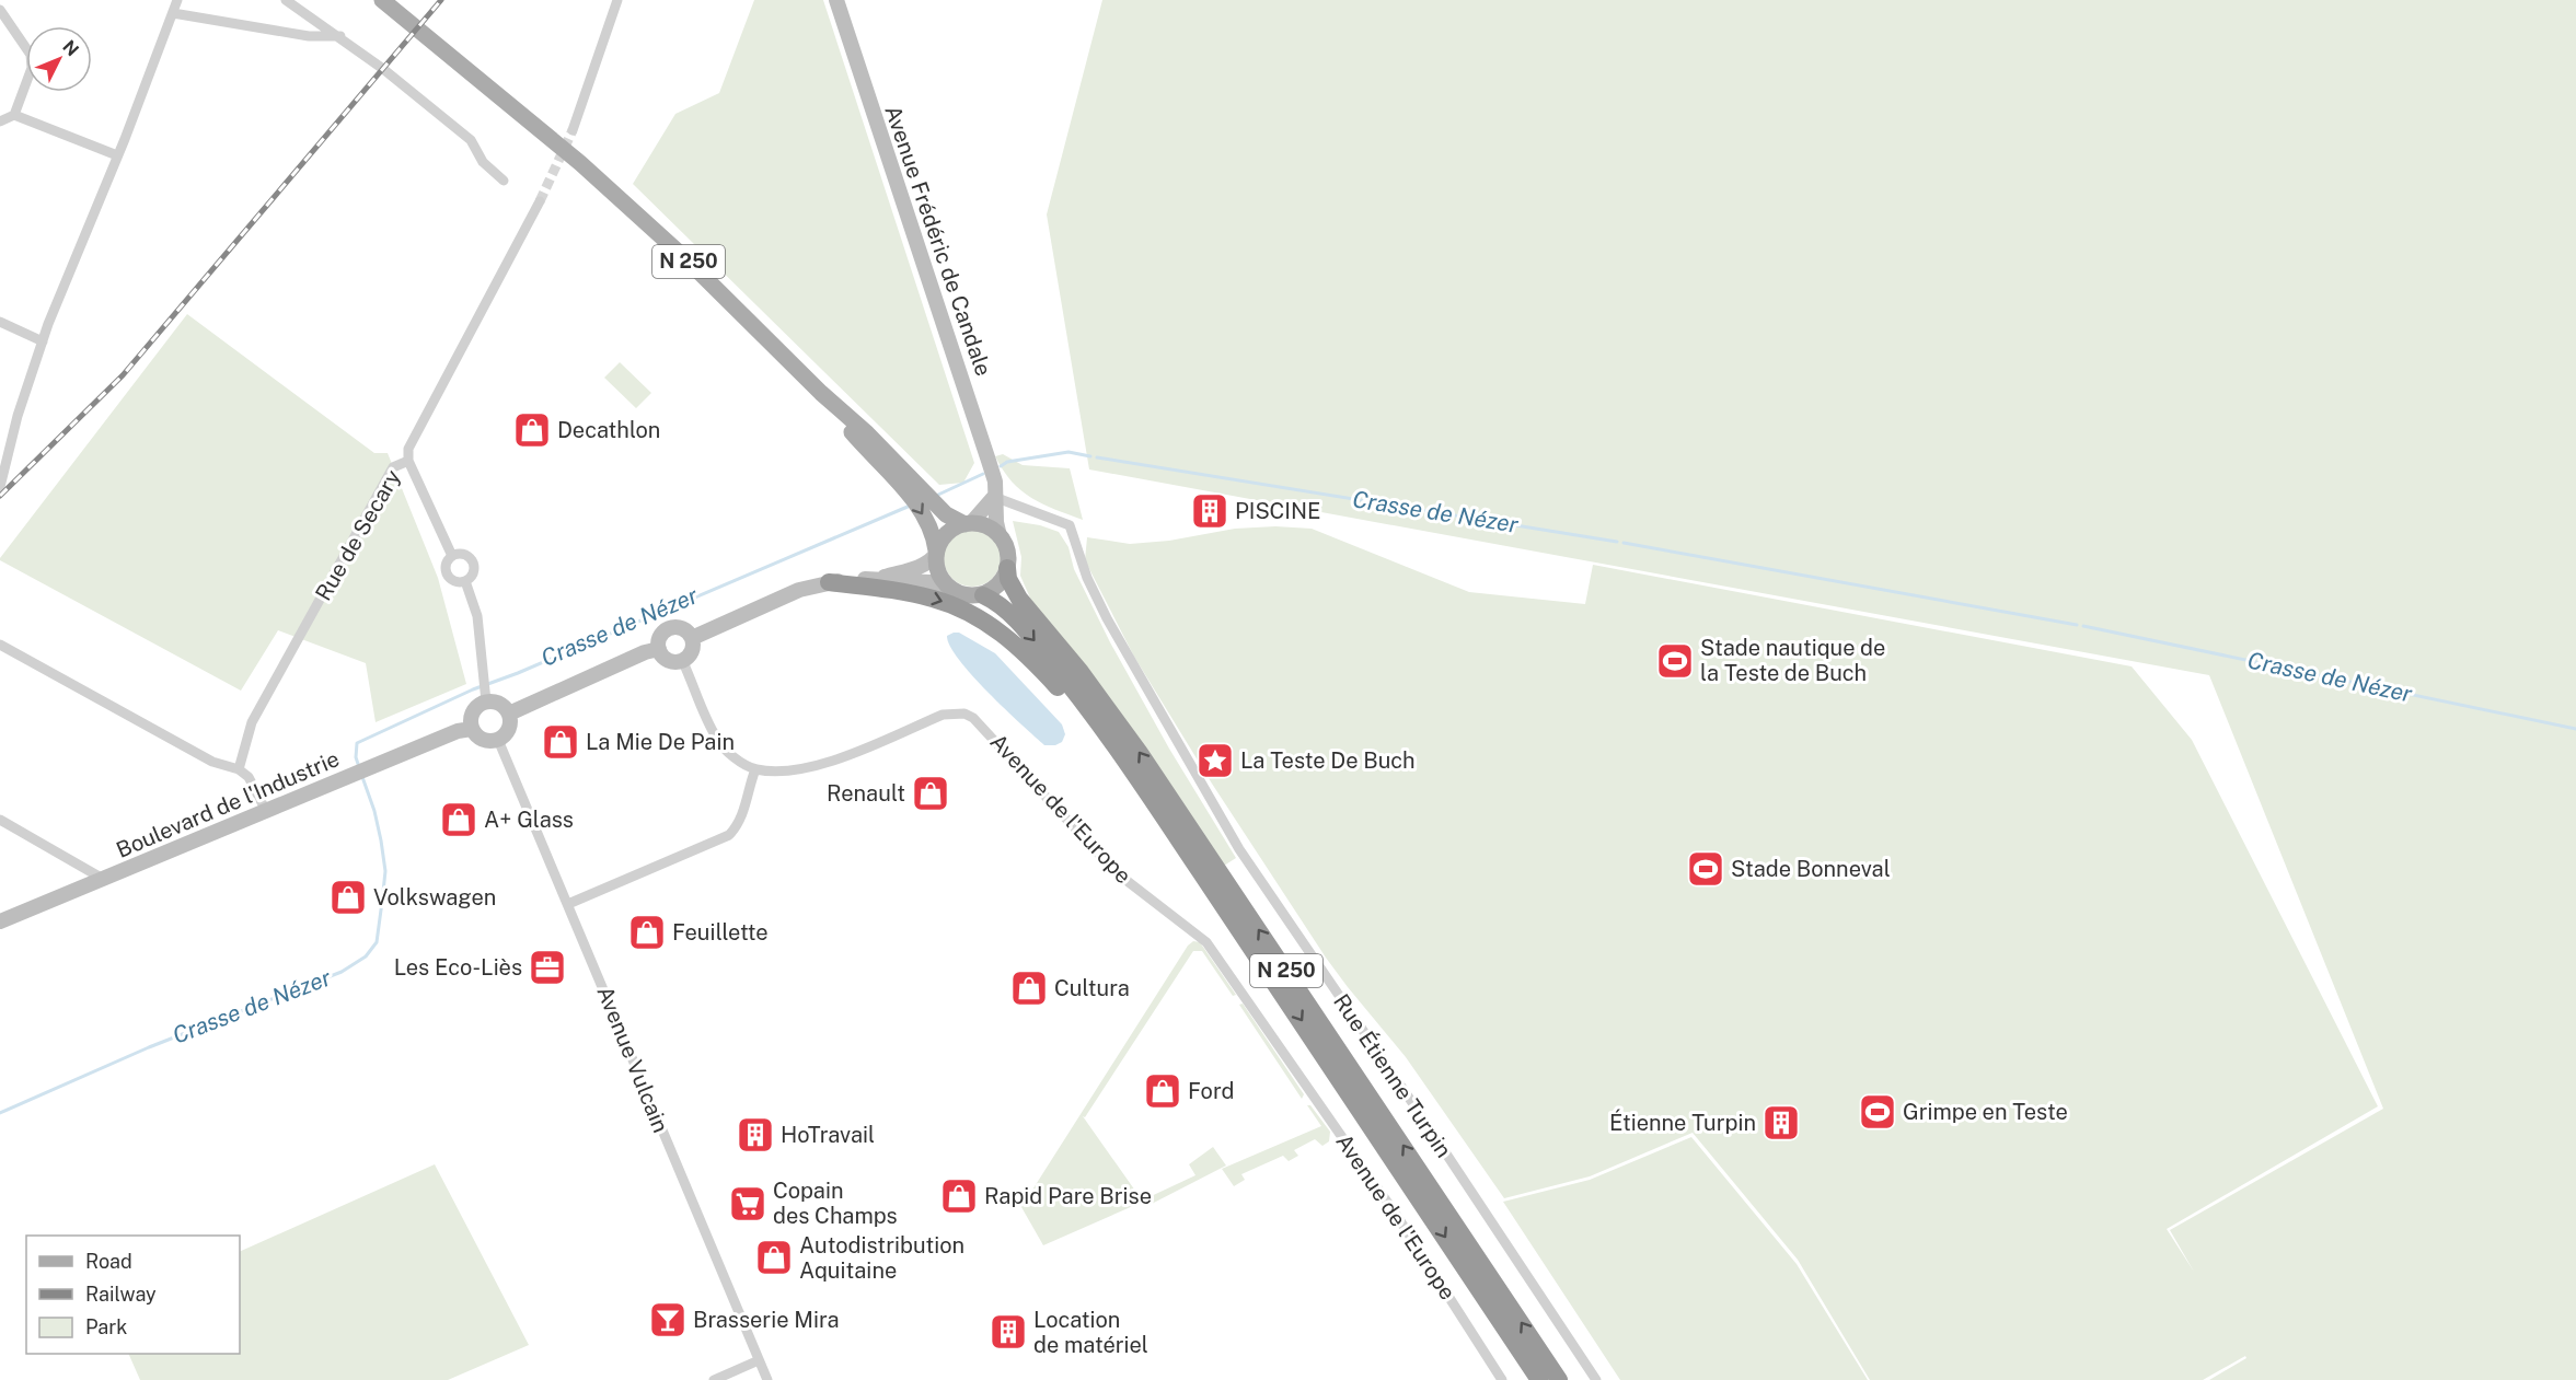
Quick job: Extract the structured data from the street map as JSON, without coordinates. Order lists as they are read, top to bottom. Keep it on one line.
{"streets":{"highway":["N 250"],"street":["Avenue Frédéric de Candale","Rue de Secary","Boulevard de l'Industrie","Avenue de l'Europe","Avenue Vulcain","Rue Étienne Turpin"]},"crossings":[["Avenue Frédéric de Candale","N 250"],["Avenue Frédéric de Candale","Rue Étienne Turpin"],["Boulevard de l'Industrie","Avenue Vulcain"]],"water":["Crasse de Nézer"],"places":{"shop":["Decathlon","La Mie De Pain","Renault","A+ Glass","Volkswagen","Feuillette","Cultura","Ford","Rapid Pare Brise","Autodistribution Aquitaine"],"building":["PISCINE","Étienne Turpin","HoTravail","Location de matériel"],"sports":["Stade nautique de la Teste de Buch","Stade Bonneval","Grimpe en Teste"],"place":["La Teste De Buch"],"office":["Les Eco-Liès"],"supermarket":["Copain des Champs"],"bar":["Brasserie Mira"]},"legend":["Road","Railway","Park"],"north":"top right"}
